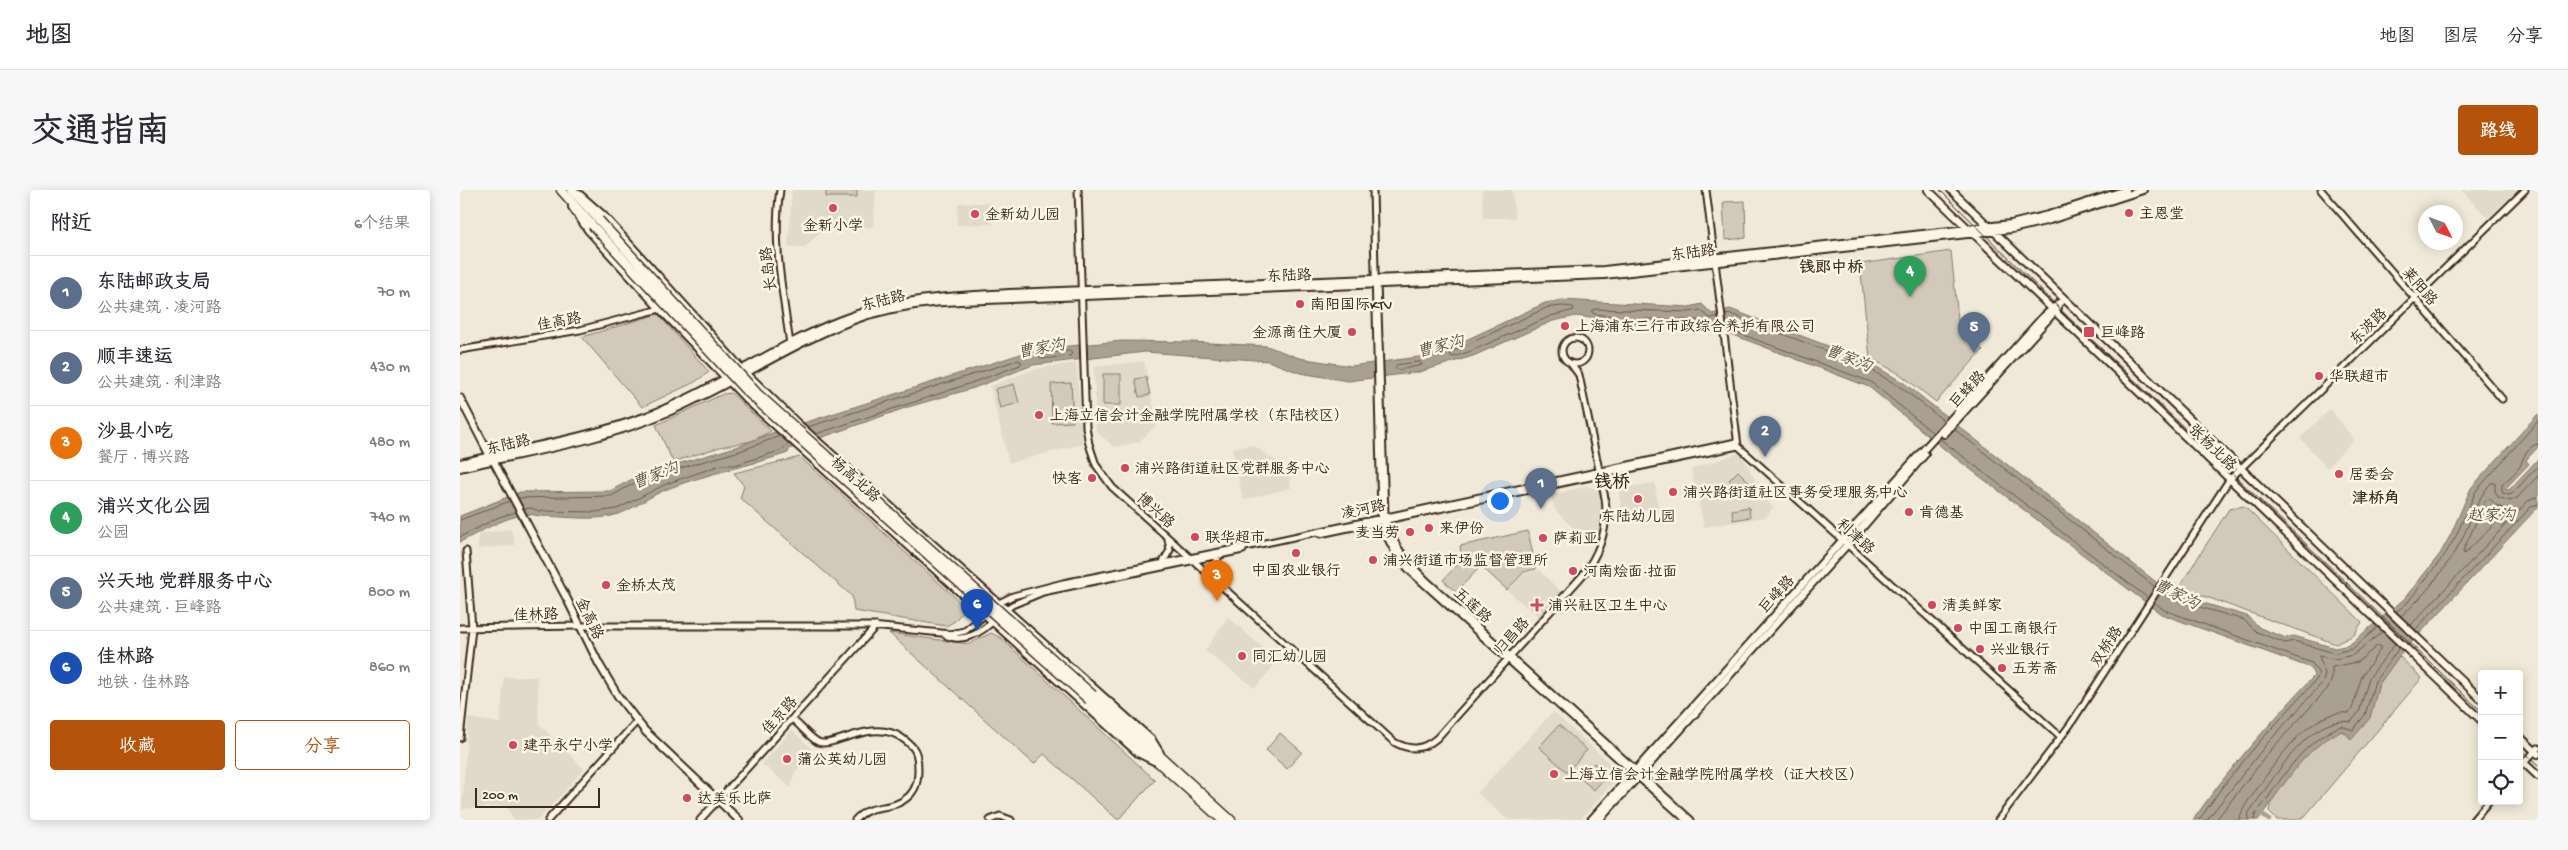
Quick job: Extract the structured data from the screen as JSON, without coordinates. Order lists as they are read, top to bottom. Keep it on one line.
{"streets":{"highway":["杨高北路"],"main road":["东陆路","张杨北路","巨峰路","金高路"],"street":["长岛路","莱阳路","佳高路","东波路","凌河路","博兴路","利津路","五莲路","佳林路","归昌路","双桥路","佳京路"]},"crossings":[["东陆路","长岛路"],["东陆路","张杨北路"],["东陆路","杨高北路"],["东陆路","博兴路"],["东陆路","五莲路"],["东陆路","金高路"],["莱阳路","东波路"],["佳高路","杨高北路"],["东波路","张杨北路"],["东波路","双桥路"],["张杨北路","巨峰路"],["张杨北路","双桥路"],["杨高北路","凌河路"],["杨高北路","佳林路"],["凌河路","博兴路"],["凌河路","利津路"],["凌河路","五莲路"],["凌河路","佳林路"],["凌河路","归昌路"],["博兴路","归昌路"],["利津路","巨峰路"],["利津路","双桥路"],["巨峰路","五莲路"],["五莲路","归昌路"],["佳林路","金高路"],["佳林路","佳京路"],["金高路","佳京路"]],"districts":["钱郎中桥","钱桥","津桥角"],"water":["曹家沟","赵家沟"],"places":{"other":["金新小学","主恩堂","金新幼儿园","南阳国际KTV","上海浦东三行市政综合养护有限公司","金源商住大厦","华联超市","上海立信会计金融学院附属学校（东陆校区）","浦兴路街道社区党群服务中心","居委会","快客","浦兴路街道社区事务受理服务中心","东陆幼儿园","肯德基","来伊份","麦当劳","联华超市","萨莉亚","中国农业银行","浦兴街道市场监督管理所","河南烩面·拉面","金桥太茂","清美鲜家","中国工商银行","兴业银行","同汇幼儿园","五芳斋","建平永宁小学","蒲公英幼儿园","上海立信会计金融学院附属学校（证大校区）","达美乐比萨"],"transit":["巨峰路"],"health":["浦兴社区卫生中心"]},"scale_bar":"200 m","north":"bottom right","page":{"header":"地图","nav":["地图","图层","分享"],"title":"交通指南","buttons":["路线",["收藏","分享"]],"heading":["附近","6个结果"],"list":[{"mark":"1","name":"东陆邮政支局","note":"公共建筑 · 凌河路","value":"70 m"},{"mark":"2","name":"顺丰速运","note":"公共建筑 · 利津路","value":"430 m"},{"mark":"3","name":"沙县小吃","note":"餐厅 · 博兴路","value":"480 m"},{"mark":"4","name":"浦兴文化公园","note":"公园","value":"740 m"},{"mark":"5","name":"兴天地 党群服务中心","note":"公共建筑 · 巨峰路","value":"800 m"},{"mark":"6","name":"佳林路","note":"地铁 · 佳林路","value":"860 m"}],"pins":["4","5","2","1","3","6"],"map_buttons":["+","−"],"scale":"200 m"}}
